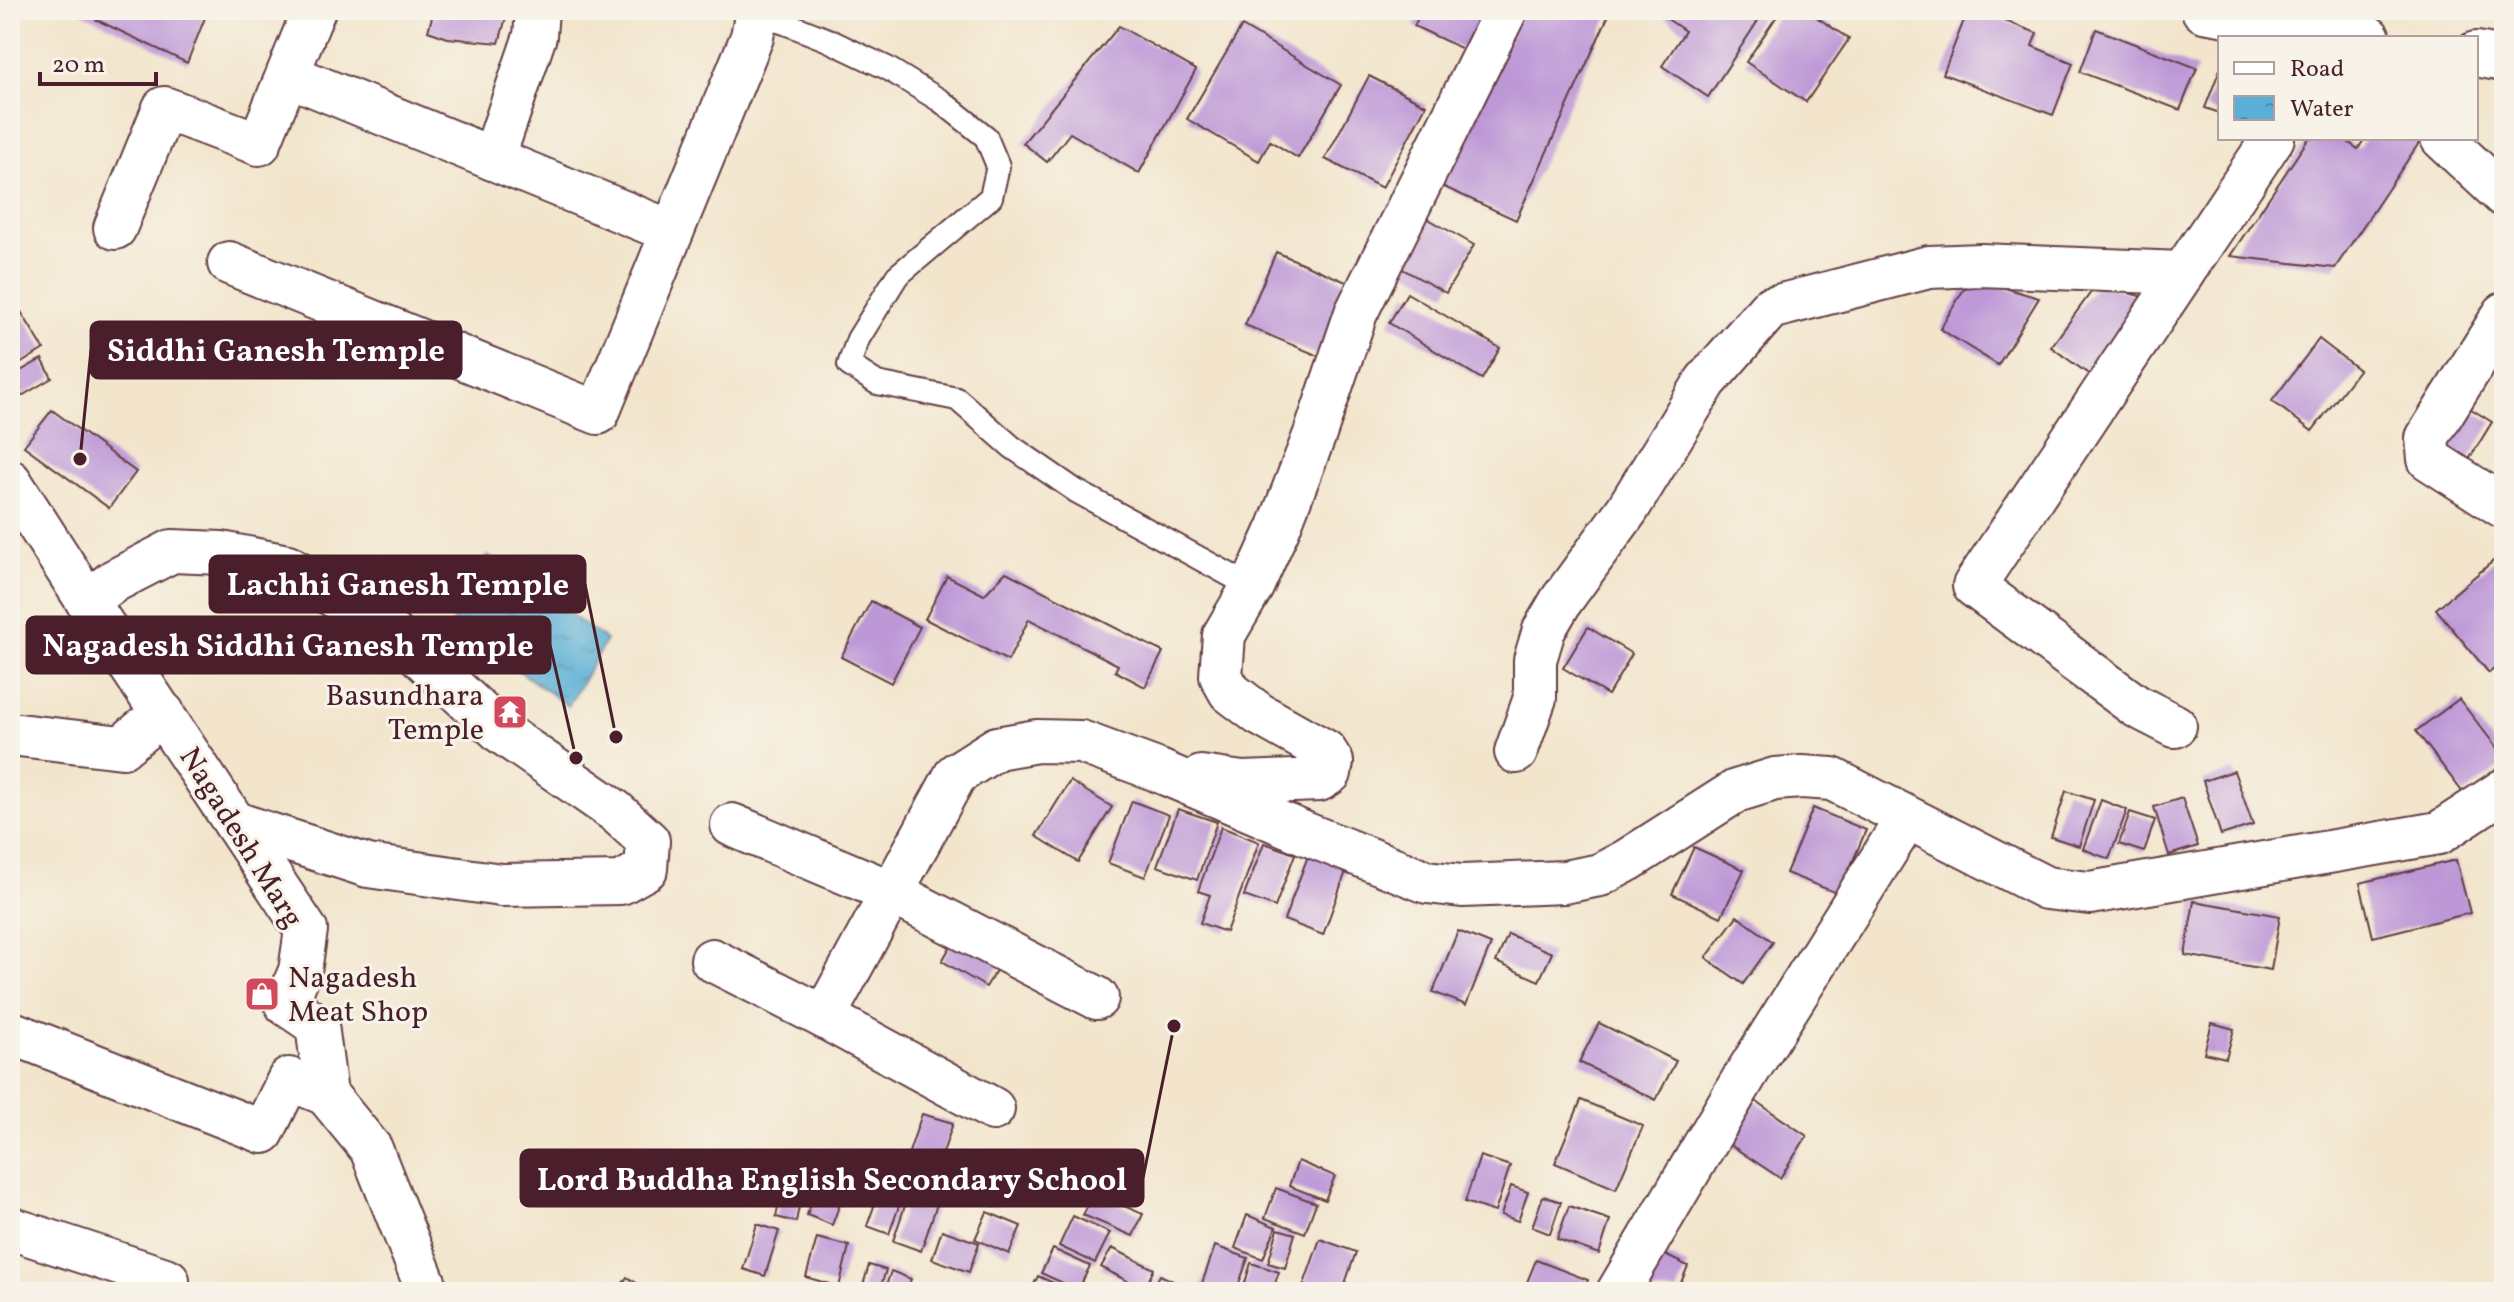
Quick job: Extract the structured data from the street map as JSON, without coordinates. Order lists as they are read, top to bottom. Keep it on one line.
{"streets":{"street":["Nagadesh Marg"]},"places":{"other":["Siddhi Ganesh Temple","Lachhi Ganesh Temple","Nagadesh Siddhi Ganesh Temple","Lord Buddha English Secondary School"],"temple":["Basundhara Temple"],"shop":["Nagadesh Meat Shop"]},"legend":["Road","Water"],"scale_bar":"20 m"}
